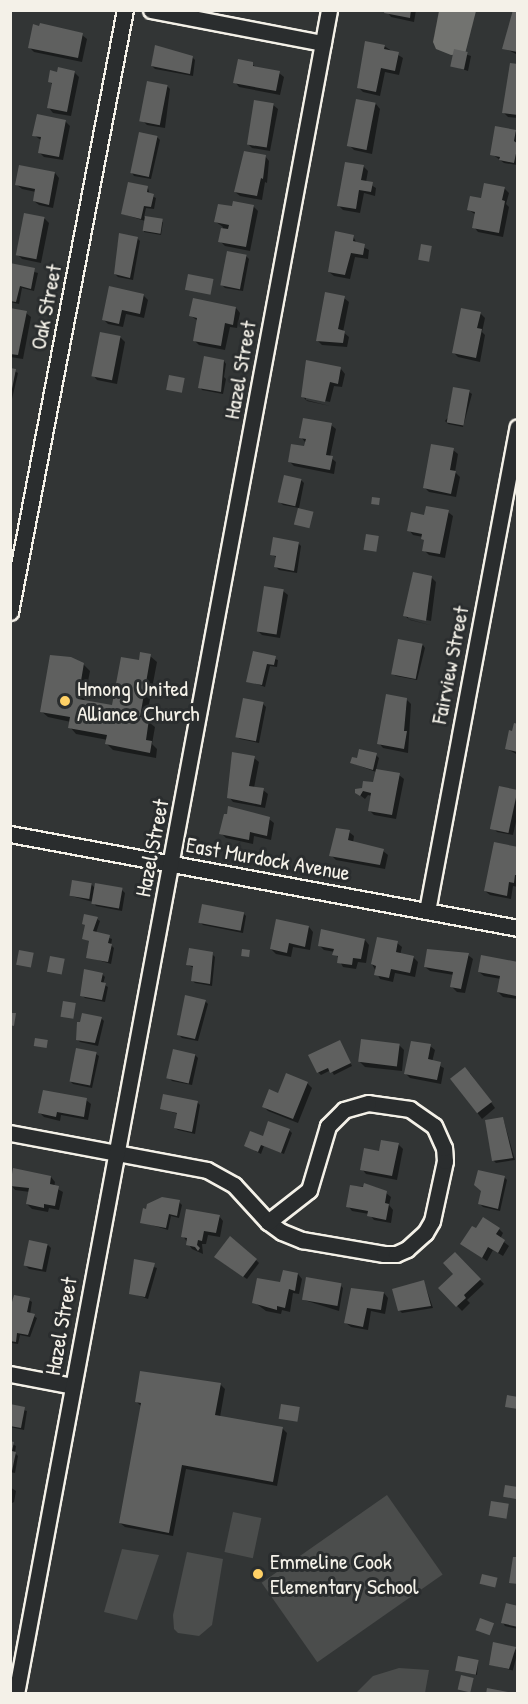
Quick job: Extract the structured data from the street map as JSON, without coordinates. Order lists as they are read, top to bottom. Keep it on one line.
{"streets":{"street":["Oak Street","Hazel Street","Fairview Street","East Murdock Avenue"]},"crossings":[["Hazel Street","East Murdock Avenue"],["Fairview Street","East Murdock Avenue"]],"places":["Hmong United Alliance Church","Emmeline Cook Elementary School"]}
